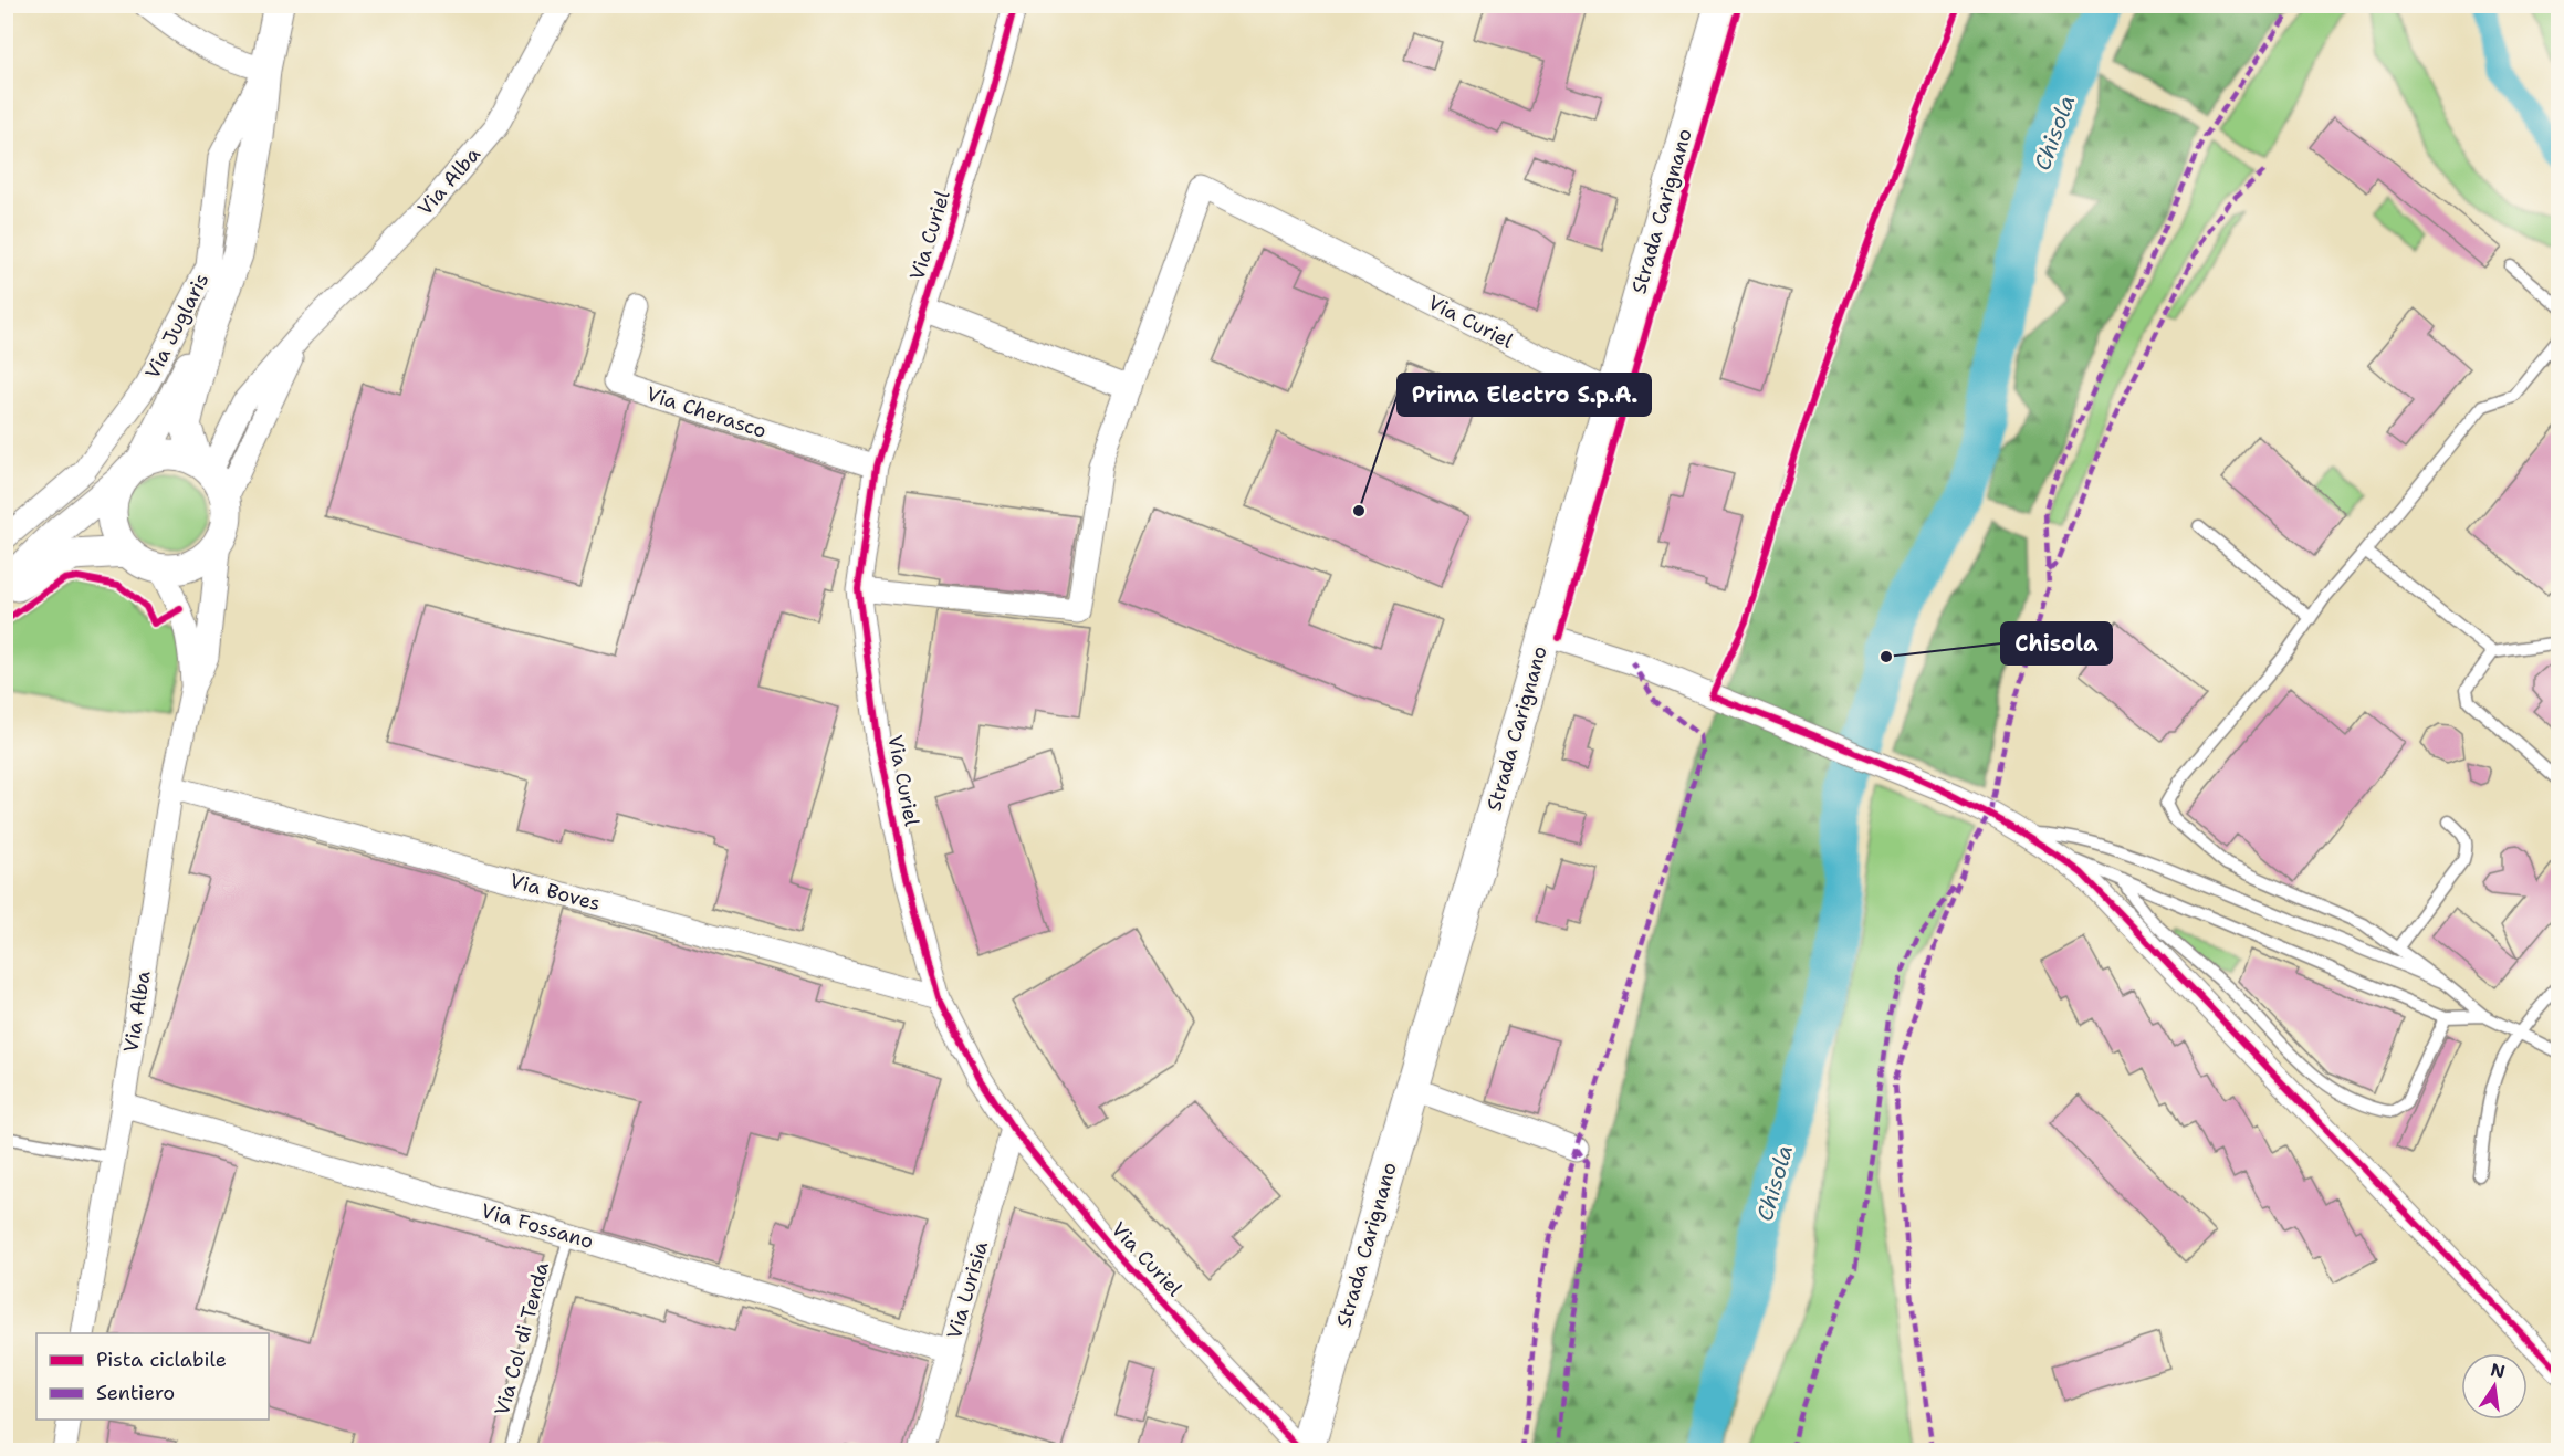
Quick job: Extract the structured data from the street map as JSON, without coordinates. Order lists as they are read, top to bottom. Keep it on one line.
{"streets":{"main road":["Strada Carignano"],"street":["Via Alba","Via Curiel","Via Juglaris","Via Cherasco","Via Boves","Via Fossano","Via Lurisia"],"lane":["Via Col di Tenda"]},"crossings":[["Via Alba","Via Juglaris"],["Via Alba","Via Boves"],["Via Alba","Via Fossano"],["Strada Carignano","Via Curiel"],["Via Curiel","Via Cherasco"],["Via Curiel","Via Boves"],["Via Curiel","Via Lurisia"],["Via Fossano","Via Lurisia"],["Via Fossano","Via Col di Tenda"]],"water":["Chisola"],"places":["Prima Electro S.p.A.","Chisola"],"legend":["Pista ciclabile","Sentiero"],"north":"top"}
